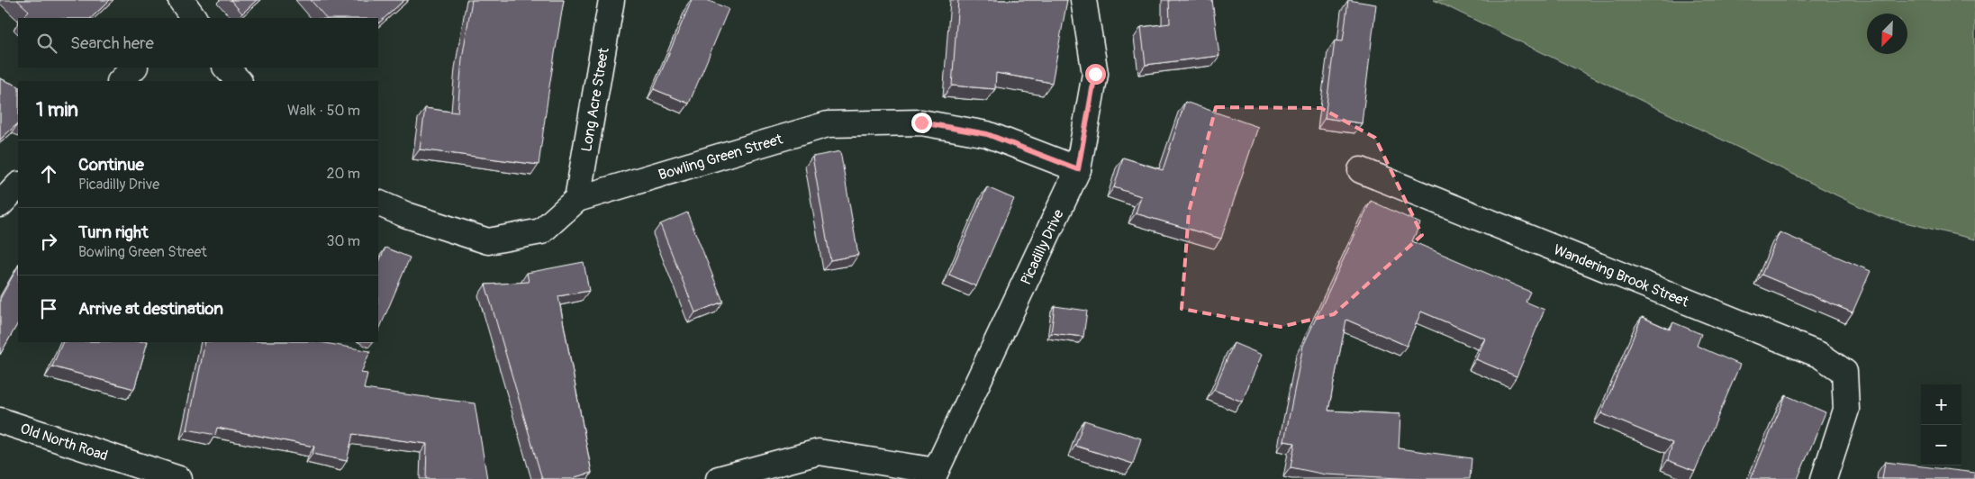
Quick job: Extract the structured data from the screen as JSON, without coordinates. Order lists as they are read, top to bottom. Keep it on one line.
{"streets":{"street":["Long Acre Street","Bowling Green Street","Picadilly Drive","Wandering Brook Street","Old North Road"]},"crossings":[["Long Acre Street","Bowling Green Street"],["Bowling Green Street","Picadilly Drive"]],"north":"bottom left","page":{"search":"Search here","heading":["1 min","Walk · 50 m"],"list":[["Continue","Picadilly Drive","20 m"],["Turn right","Bowling Green Street","30 m"],"Arrive at destination"],"map_buttons":["+","−"]}}
